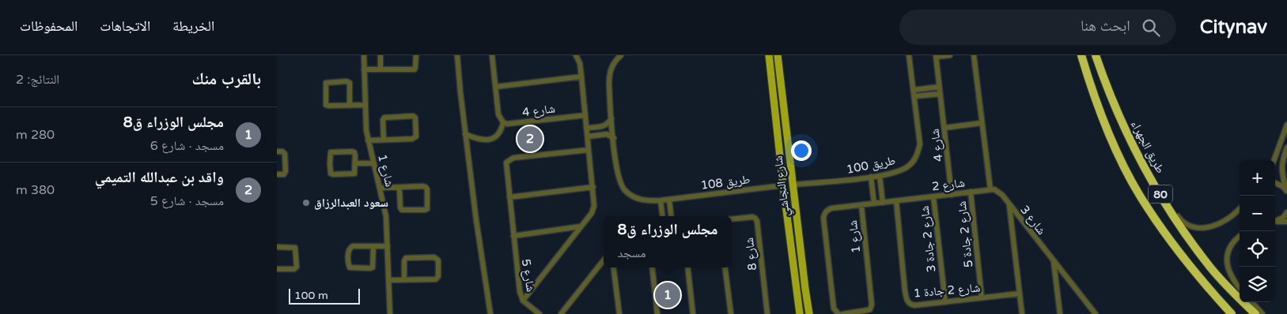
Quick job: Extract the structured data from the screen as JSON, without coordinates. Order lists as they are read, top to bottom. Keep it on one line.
{"streets":{"highway":["طريق الجهراء","80"],"main road":["شارع النجاشي"],"street":["شارع 4","طريق 100","شارع 1","طريق 108","شارع 2","شارع 3","شارع 2 جادة 5","شارع 2 جادة 3","شارع 8","شارع 5","شارع 2 جادة 1"]},"crossings":[["شارع 4","شارع 2"],["شارع 4","شارع 5"],["طريق 100","شارع النجاشي"],["شارع 1","شارع 2"],["طريق 108","شارع النجاشي"],["شارع 2","شارع 2 جادة 5"],["شارع 2","شارع 2 جادة 3"],["شارع 2","شارع 2 جادة 1"],["شارع 3","شارع 2 جادة 1"],["شارع 2 جادة 5","شارع 2 جادة 1"],["شارع 2 جادة 3","شارع 2 جادة 1"]],"places":["سعود العبدالرزاق"],"scale_bar":"100 m","page":{"header":"Citynav","search":"ابحث هنا","nav":["الخريطة","الاتجاهات","المحفوظات"],"heading":["بالقرب منك","النتائج: 2"],"list":[{"mark":"1","name":"مجلس الوزراء ق8","note":"مسجد · شارع 6","value":"280 m"},{"mark":"2","name":"واقد بن عبدالله التميمي","note":"مسجد · شارع 5","value":"380 m"}],"pins":["2","1"],"map_buttons":["+","−"],"popup":["مجلس الوزراء ق8","مسجد"],"scale":"100 m"}}
